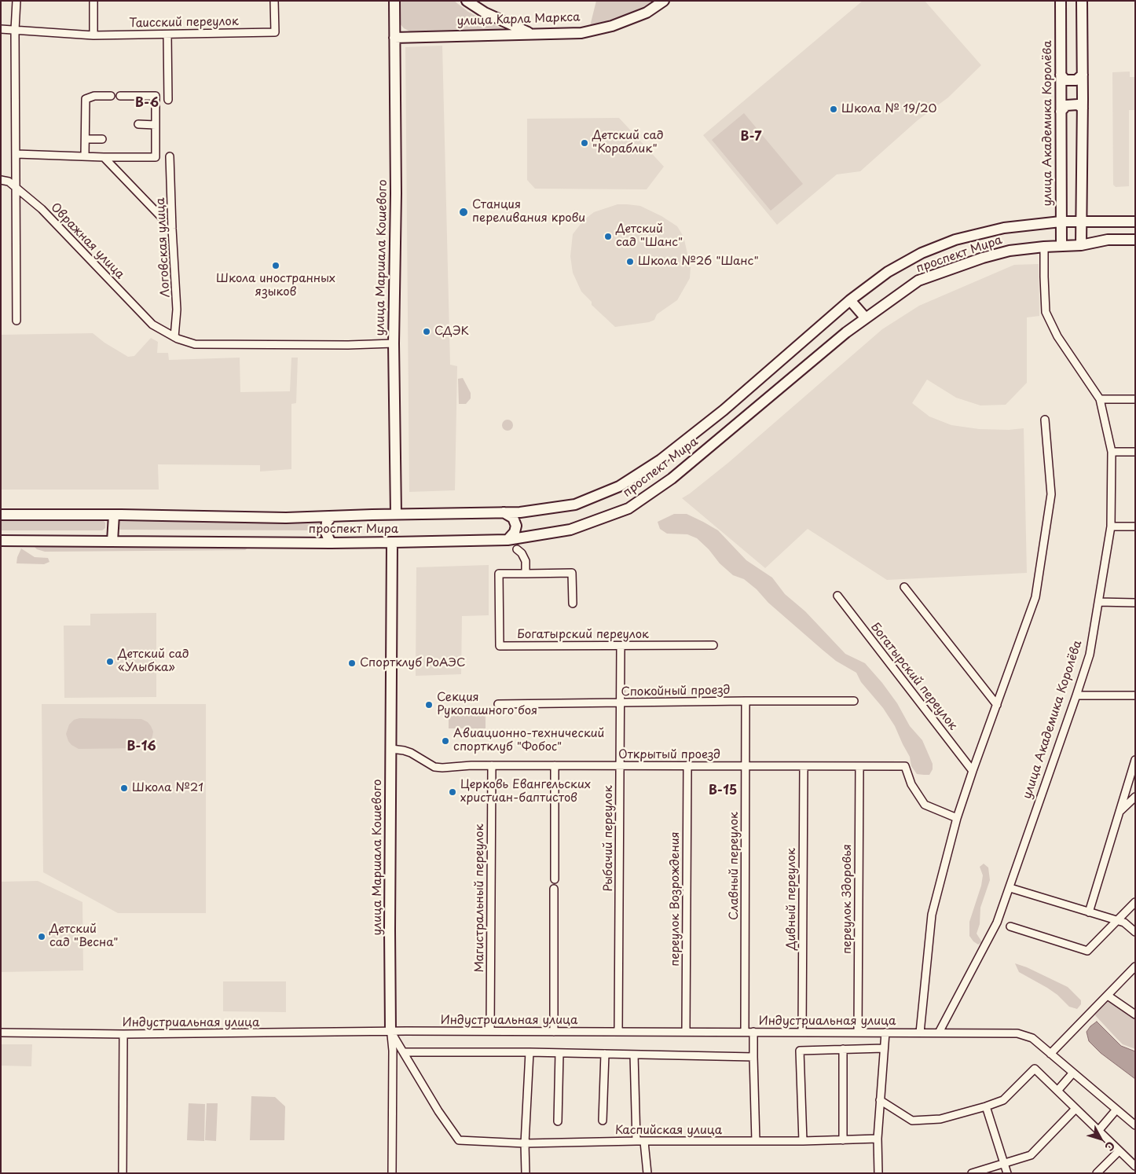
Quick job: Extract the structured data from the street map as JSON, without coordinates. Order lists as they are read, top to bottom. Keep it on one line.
{"streets":{"main road":["улица Карла Маркса","улица Академика Королёва","проспект Мира","улица Маршала Кошевого"],"street":["Таисский переулок","Овражная улица","Логовская улица","Богатырский переулок","Спокойный проезд","Открытый проезд","Рыбачий переулок","Славный переулок","Магистральный переулок","переулок Возрождения","Дивный переулок","переулок Здоровья","Индустриальная улица","Каспийская улица"]},"crossings":[["улица Карла Маркса","улица Маршала Кошевого"],["улица Академика Королёва","проспект Мира"],["улица Академика Королёва","Индустриальная улица"],["Овражная улица","Логовская улица"],["Овражная улица","улица Маршала Кошевого"],["проспект Мира","улица Маршала Кошевого"],["улица Маршала Кошевого","Открытый проезд"],["улица Маршала Кошевого","Индустриальная улица"],["Богатырский переулок","Рыбачий переулок"],["Спокойный проезд","Рыбачий переулок"],["Спокойный проезд","Славный переулок"],["Открытый проезд","Рыбачий переулок"],["Открытый проезд","Славный переулок"],["Открытый проезд","Магистральный переулок"],["Открытый проезд","переулок Возрождения"],["Открытый проезд","Дивный переулок"],["Открытый проезд","переулок Здоровья"],["Рыбачий переулок","Индустриальная улица"],["Славный переулок","Индустриальная улица"],["Магистральный переулок","Индустриальная улица"],["переулок Возрождения","Индустриальная улица"],["Дивный переулок","Индустриальная улица"],["переулок Здоровья","Индустриальная улица"]],"districts":["В-6","В-7","В-16","В-15"],"places":["Школа № 19/20","Детский сад \"Кораблик\"","Станция переливания крови","Детский сад \"Шанс\"","Школа №26 \"Шанс\"","Школа иностранных языков","СДЭК","Детский сад «Улыбка»","Спортклуб РоАЭС","Секция Рукопашного боя","Авиационно-технический спортклуб \"Фобос\"","Школа №21","Церковь Евангельских христиан-баптистов","Детский сад \"Весна\""],"north":"bottom right"}
